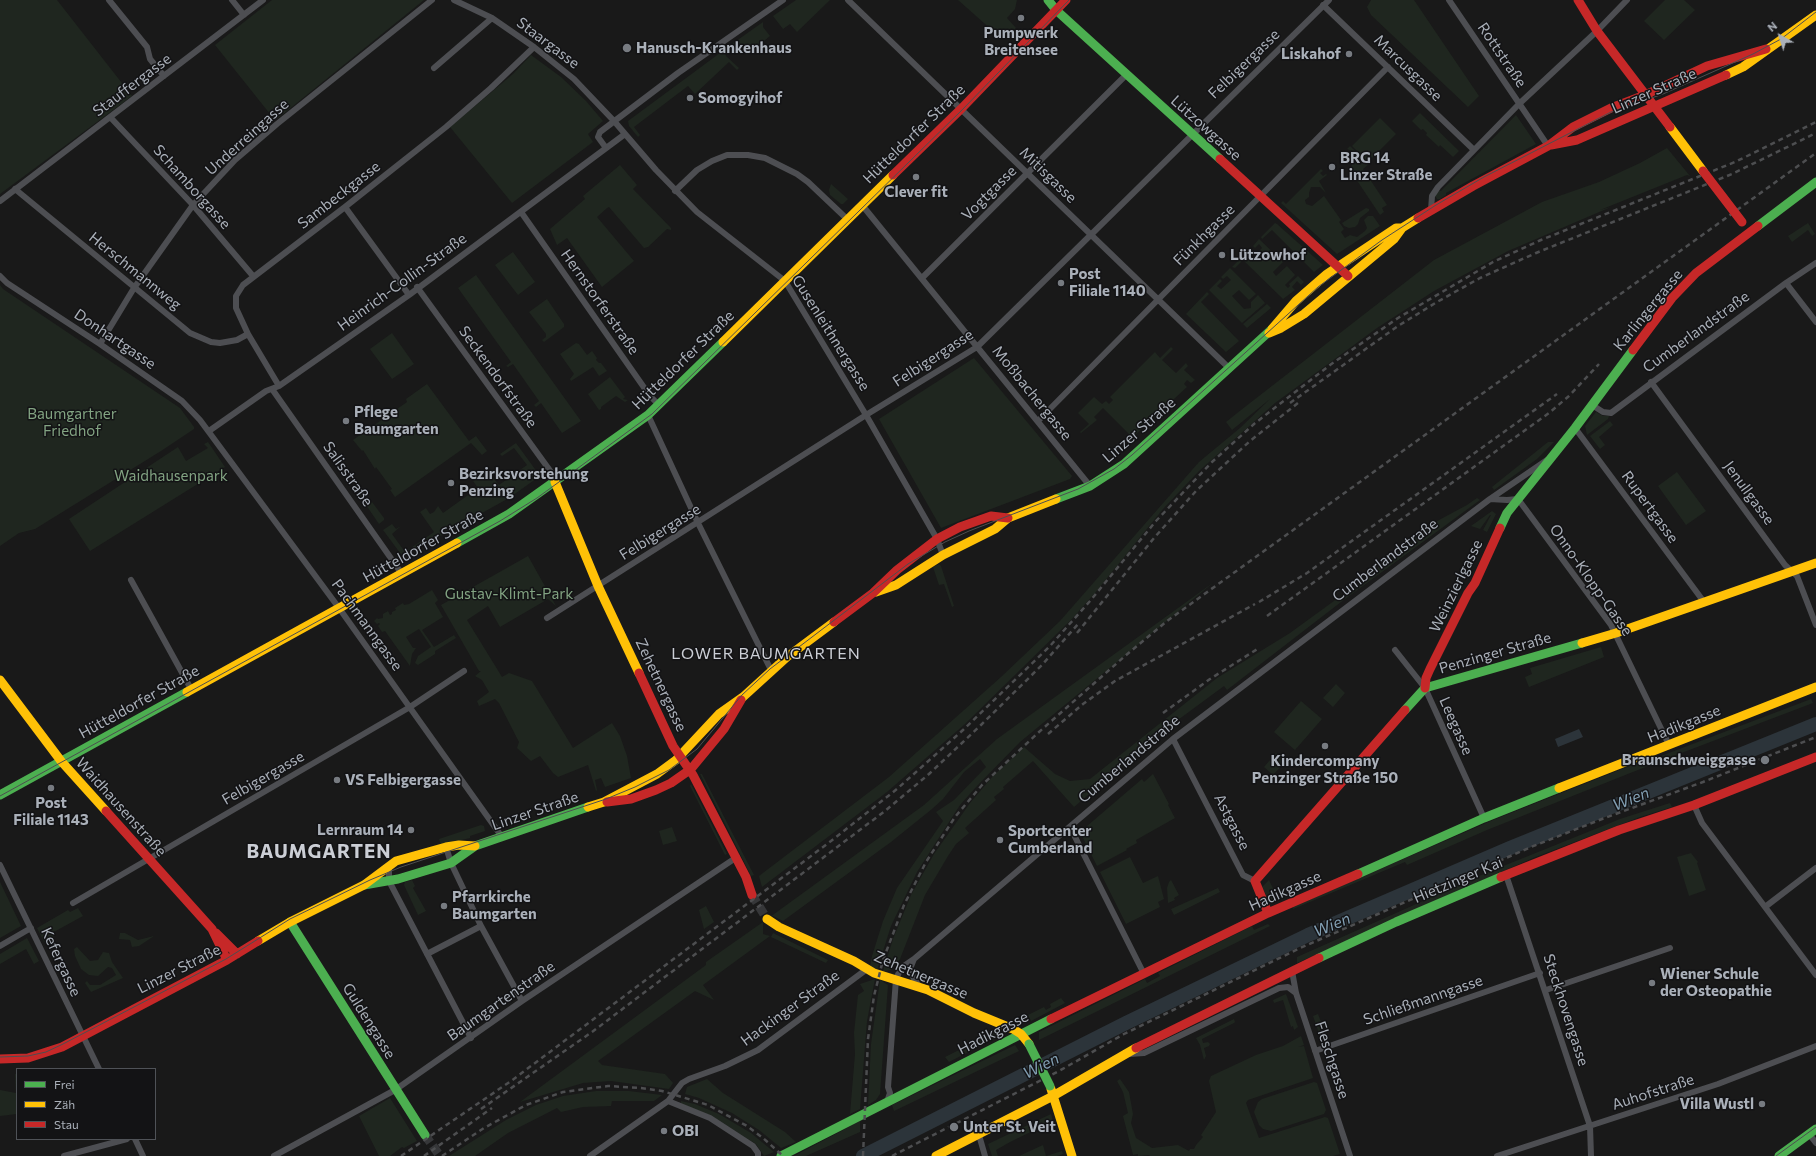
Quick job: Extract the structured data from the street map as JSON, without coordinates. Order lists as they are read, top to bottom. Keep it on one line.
{"streets":{"main road":["Linzer Straße","Lützowgasse","Hütteldorfer Straße","Karlingergasse","Cumberlandstraße","Weinzierlgasse","Penzinger Straße","Zehetnergasse","Hadikgasse","Waidhausenstraße","Astgasse","Hietzinger Kai","Guldengasse"],"street":["Staargasse","Rottstraße","Felbigergasse","Marcusgasse","Stauffergasse","Underreingasse","Mitisgasse","Schamborgasse","Vogtgasse","Sambeckgasse","Fünkhgasse","Herschmannweg","Heinrich-Collin-Straße","Hernstorferstraße","Gusenleithnergasse","Donhartgasse","Seckendorfstraße","Moßbachergasse","Salisstraße","Jenullgasse","Rupertgasse","Onno-Klopp-Gasse","Pachmanngasse","Leegasse","Kefergasse","Schließmanngasse","Baumgartenstraße","Hackinger Straße","Steckhovengasse","Fleschgasse","Auhofstraße"]},"crossings":[["Staargasse","Sambeckgasse"],["Staargasse","Gusenleithnergasse"],["Felbigergasse","Marcusgasse"],["Felbigergasse","Lützowgasse"],["Felbigergasse","Mitisgasse"],["Felbigergasse","Gusenleithnergasse"],["Felbigergasse","Moßbachergasse"],["Felbigergasse","Pachmanngasse"],["Felbigergasse","Zehetnergasse"],["Felbigergasse","Waidhausenstraße"],["Marcusgasse","Fünkhgasse"],["Stauffergasse","Schamborgasse"],["Stauffergasse","Herschmannweg"],["Linzer Straße","Lützowgasse"],["Linzer Straße","Mitisgasse"],["Linzer Straße","Gusenleithnergasse"],["Linzer Straße","Moßbachergasse"],["Linzer Straße","Pachmanngasse"],["Linzer Straße","Zehetnergasse"],["Linzer Straße","Waidhausenstraße"],["Linzer Straße","Kefergasse"],["Linzer Straße","Guldengasse"],["Lützowgasse","Hütteldorfer Straße"],["Lützowgasse","Vogtgasse"],["Lützowgasse","Fünkhgasse"],["Hütteldorfer Straße","Mitisgasse"],["Hütteldorfer Straße","Hernstorferstraße"],["Hütteldorfer Straße","Gusenleithnergasse"],["Hütteldorfer Straße","Seckendorfstraße"],["Hütteldorfer Straße","Moßbachergasse"],["Hütteldorfer Straße","Salisstraße"],["Hütteldorfer Straße","Pachmanngasse"],["Hütteldorfer Straße","Zehetnergasse"],["Hütteldorfer Straße","Waidhausenstraße"],["Underreingasse","Schamborgasse"],["Underreingasse","Herschmannweg"],["Underreingasse","Donhartgasse"],["Mitisgasse","Vogtgasse"],["Mitisgasse","Fünkhgasse"],["Schamborgasse","Sambeckgasse"],["Vogtgasse","Moßbachergasse"],["Sambeckgasse","Herschmannweg"],["Sambeckgasse","Heinrich-Collin-Straße"],["Fünkhgasse","Moßbachergasse"],["Heinrich-Collin-Straße","Hernstorferstraße"],["Heinrich-Collin-Straße","Gusenleithnergasse"],["Heinrich-Collin-Straße","Donhartgasse"],["Heinrich-Collin-Straße","Seckendorfstraße"],["Heinrich-Collin-Straße","Salisstraße"],["Heinrich-Collin-Straße","Pachmanngasse"],["Karlingergasse","Cumberlandstraße"],["Karlingergasse","Rupertgasse"],["Cumberlandstraße","Jenullgasse"],["Cumberlandstraße","Rupertgasse"],["Cumberlandstraße","Onno-Klopp-Gasse"],["Cumberlandstraße","Weinzierlgasse"],["Cumberlandstraße","Zehetnergasse"],["Cumberlandstraße","Astgasse"],["Donhartgasse","Pachmanngasse"],["Seckendorfstraße","Zehetnergasse"],["Jenullgasse","Penzinger Straße"],["Rupertgasse","Penzinger Straße"],["Onno-Klopp-Gasse","Weinzierlgasse"],["Onno-Klopp-Gasse","Penzinger Straße"],["Onno-Klopp-Gasse","Hadikgasse"],["Weinzierlgasse","Penzinger Straße"],["Weinzierlgasse","Leegasse"],["Penzinger Straße","Leegasse"],["Penzinger Straße","Astgasse"],["Zehetnergasse","Hadikgasse"],["Zehetnergasse","Baumgartenstraße"],["Zehetnergasse","Hackinger Straße"],["Hadikgasse","Leegasse"],["Hadikgasse","Astgasse"],["Hietzinger Kai","Steckhovengasse"],["Hietzinger Kai","Fleschgasse"],["Schließmanngasse","Steckhovengasse"],["Schließmanngasse","Fleschgasse"],["Baumgartenstraße","Guldengasse"],["Steckhovengasse","Auhofstraße"]],"districts":["LOWER BAUMGARTEN","BAUMGARTEN"],"water":["Wien"],"parks":["Baumgartner Friedhof","Waidhausenpark","Gustav-Klimt-Park"],"places":["Pumpwerk Breitensee","Hanusch-Krankenhaus","Liskahof","Somogyihof","BRG 14 Linzer Straße","Clever fit","Lützowhof","Post Filiale 1140","Pflege Baumgarten","Bezirksvorstehung Penzing","Kindercompany Penzinger Straße 150","Braunschweiggasse","VS Felbigergasse","Post Filiale 1143","Lernraum 14","Sportcenter Cumberland","Pfarrkirche Baumgarten","Wiener Schule der Osteopathie","Villa Wustl","Unter St. Veit","OBI"],"legend":["Frei","Zäh","Stau"],"north":"top left"}
